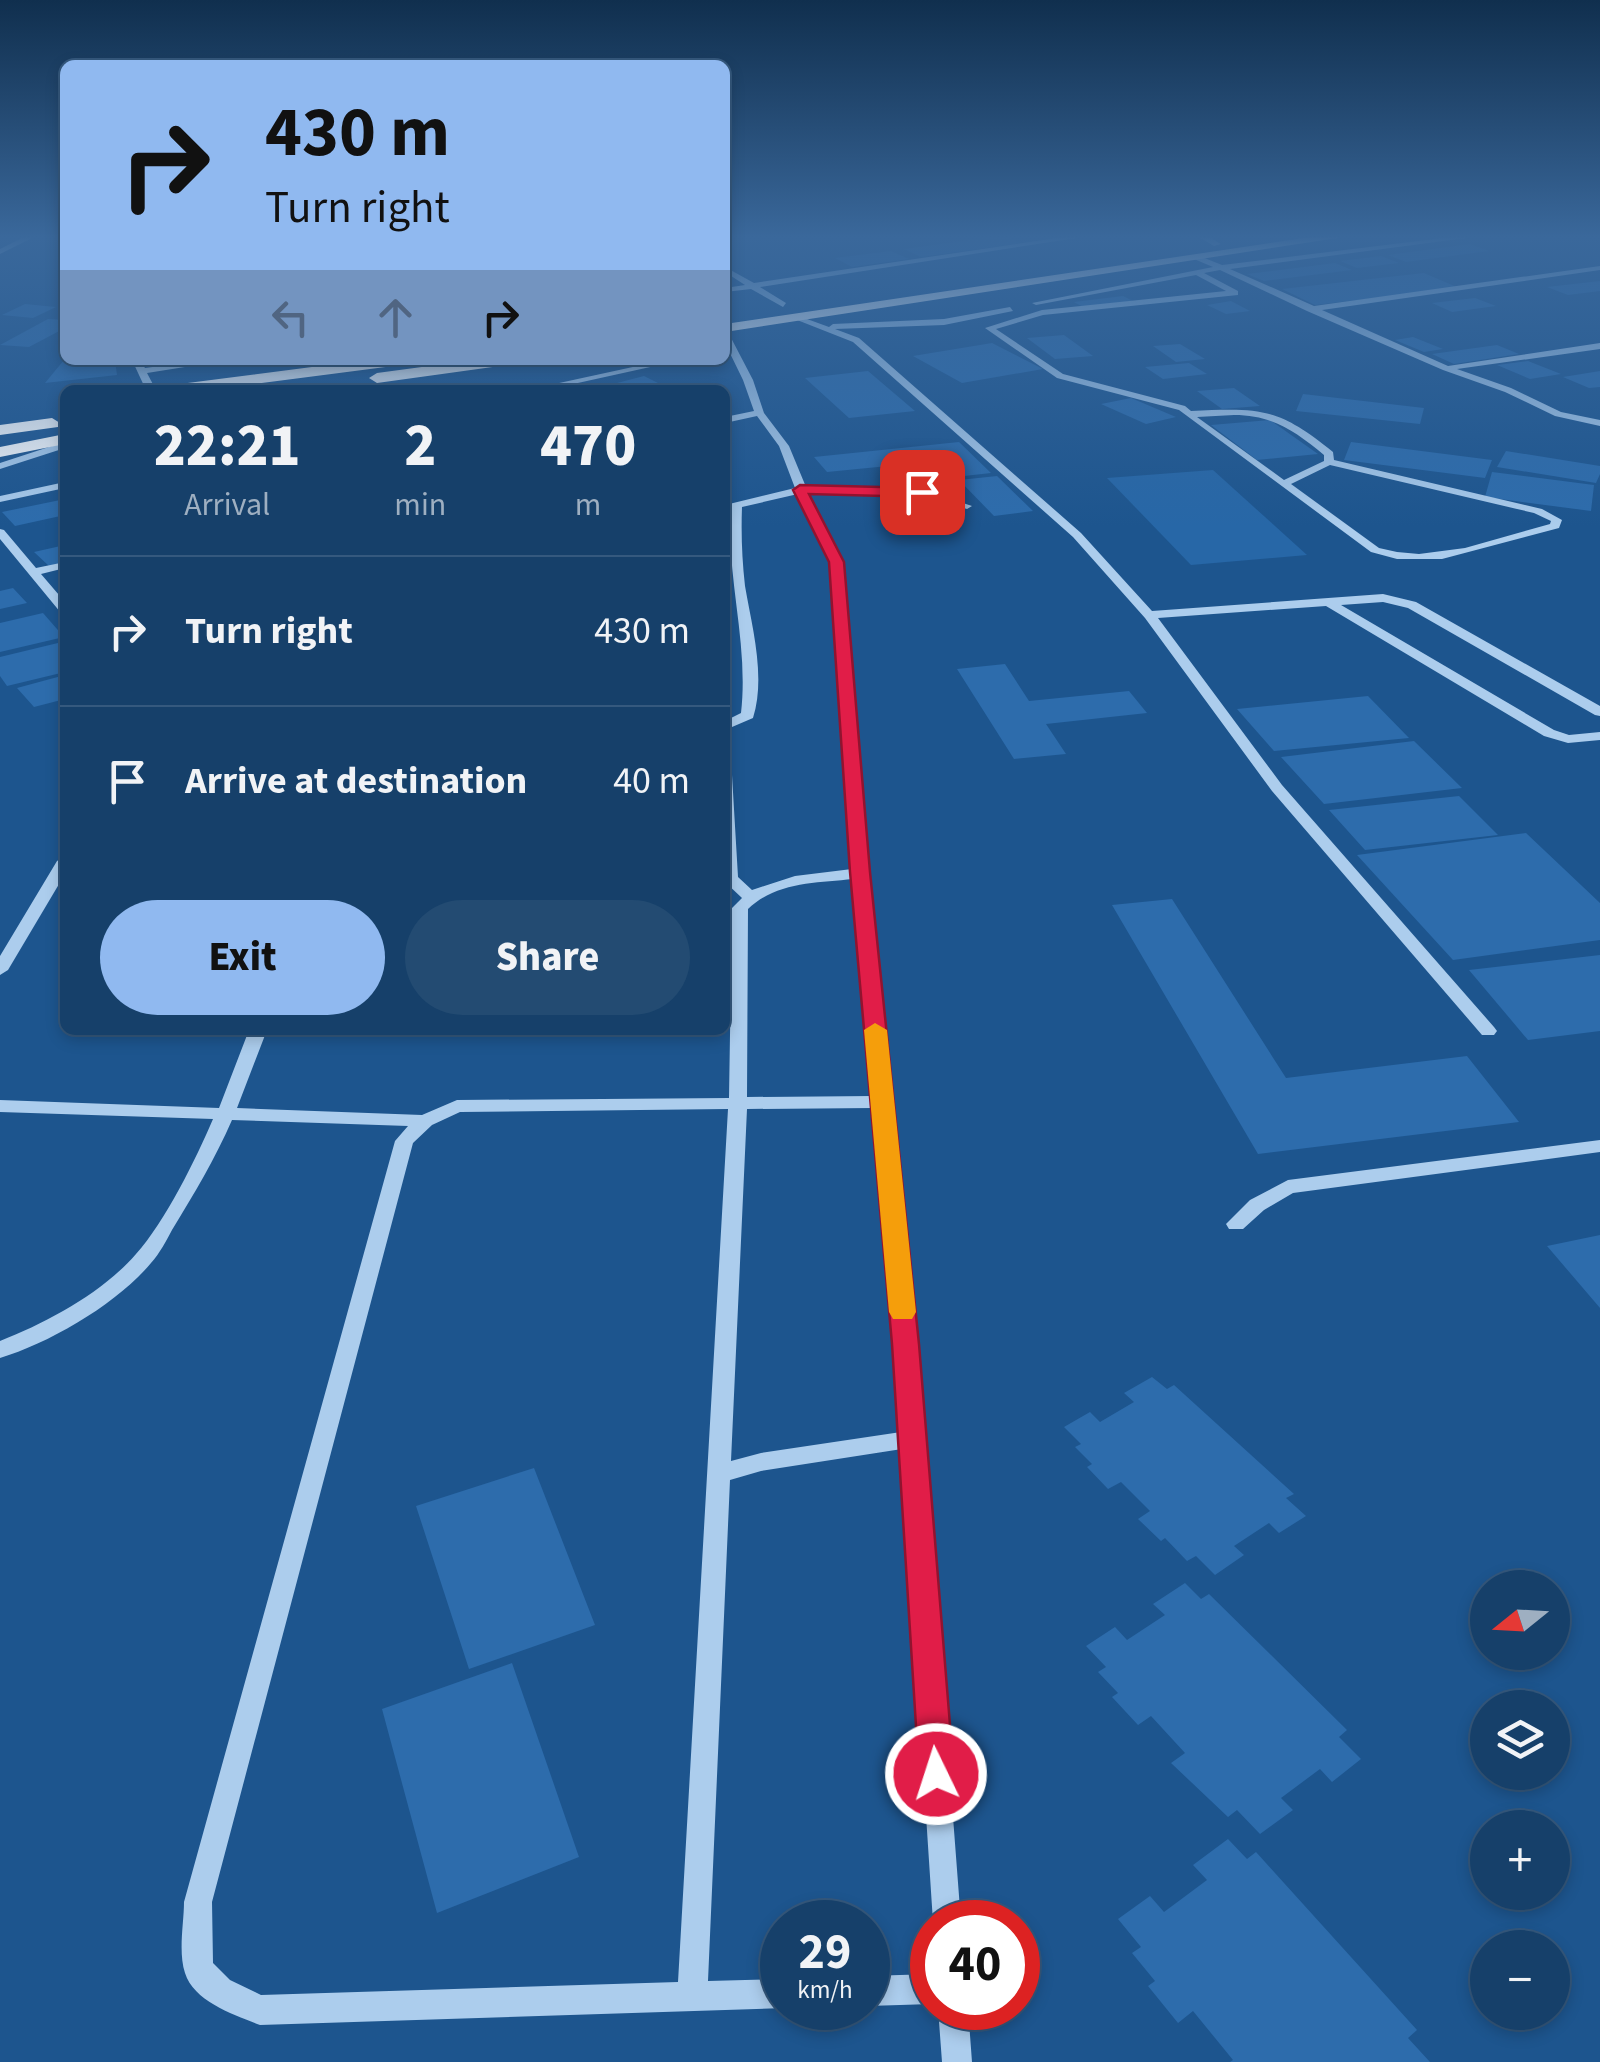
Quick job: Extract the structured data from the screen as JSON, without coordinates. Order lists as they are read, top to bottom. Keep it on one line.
{"north":"left","page":{"turn":["430 m","Turn right"],"eta":["22:21","Arrival","2","min","470","m"],"list":[{"name":"Turn right","value":"430 m"},{"name":"Arrive at destination","value":"40 m"}],"buttons":["Exit","Share"],"map_buttons":["+","−"],"speed":"29 km/h","limit":"40"}}
